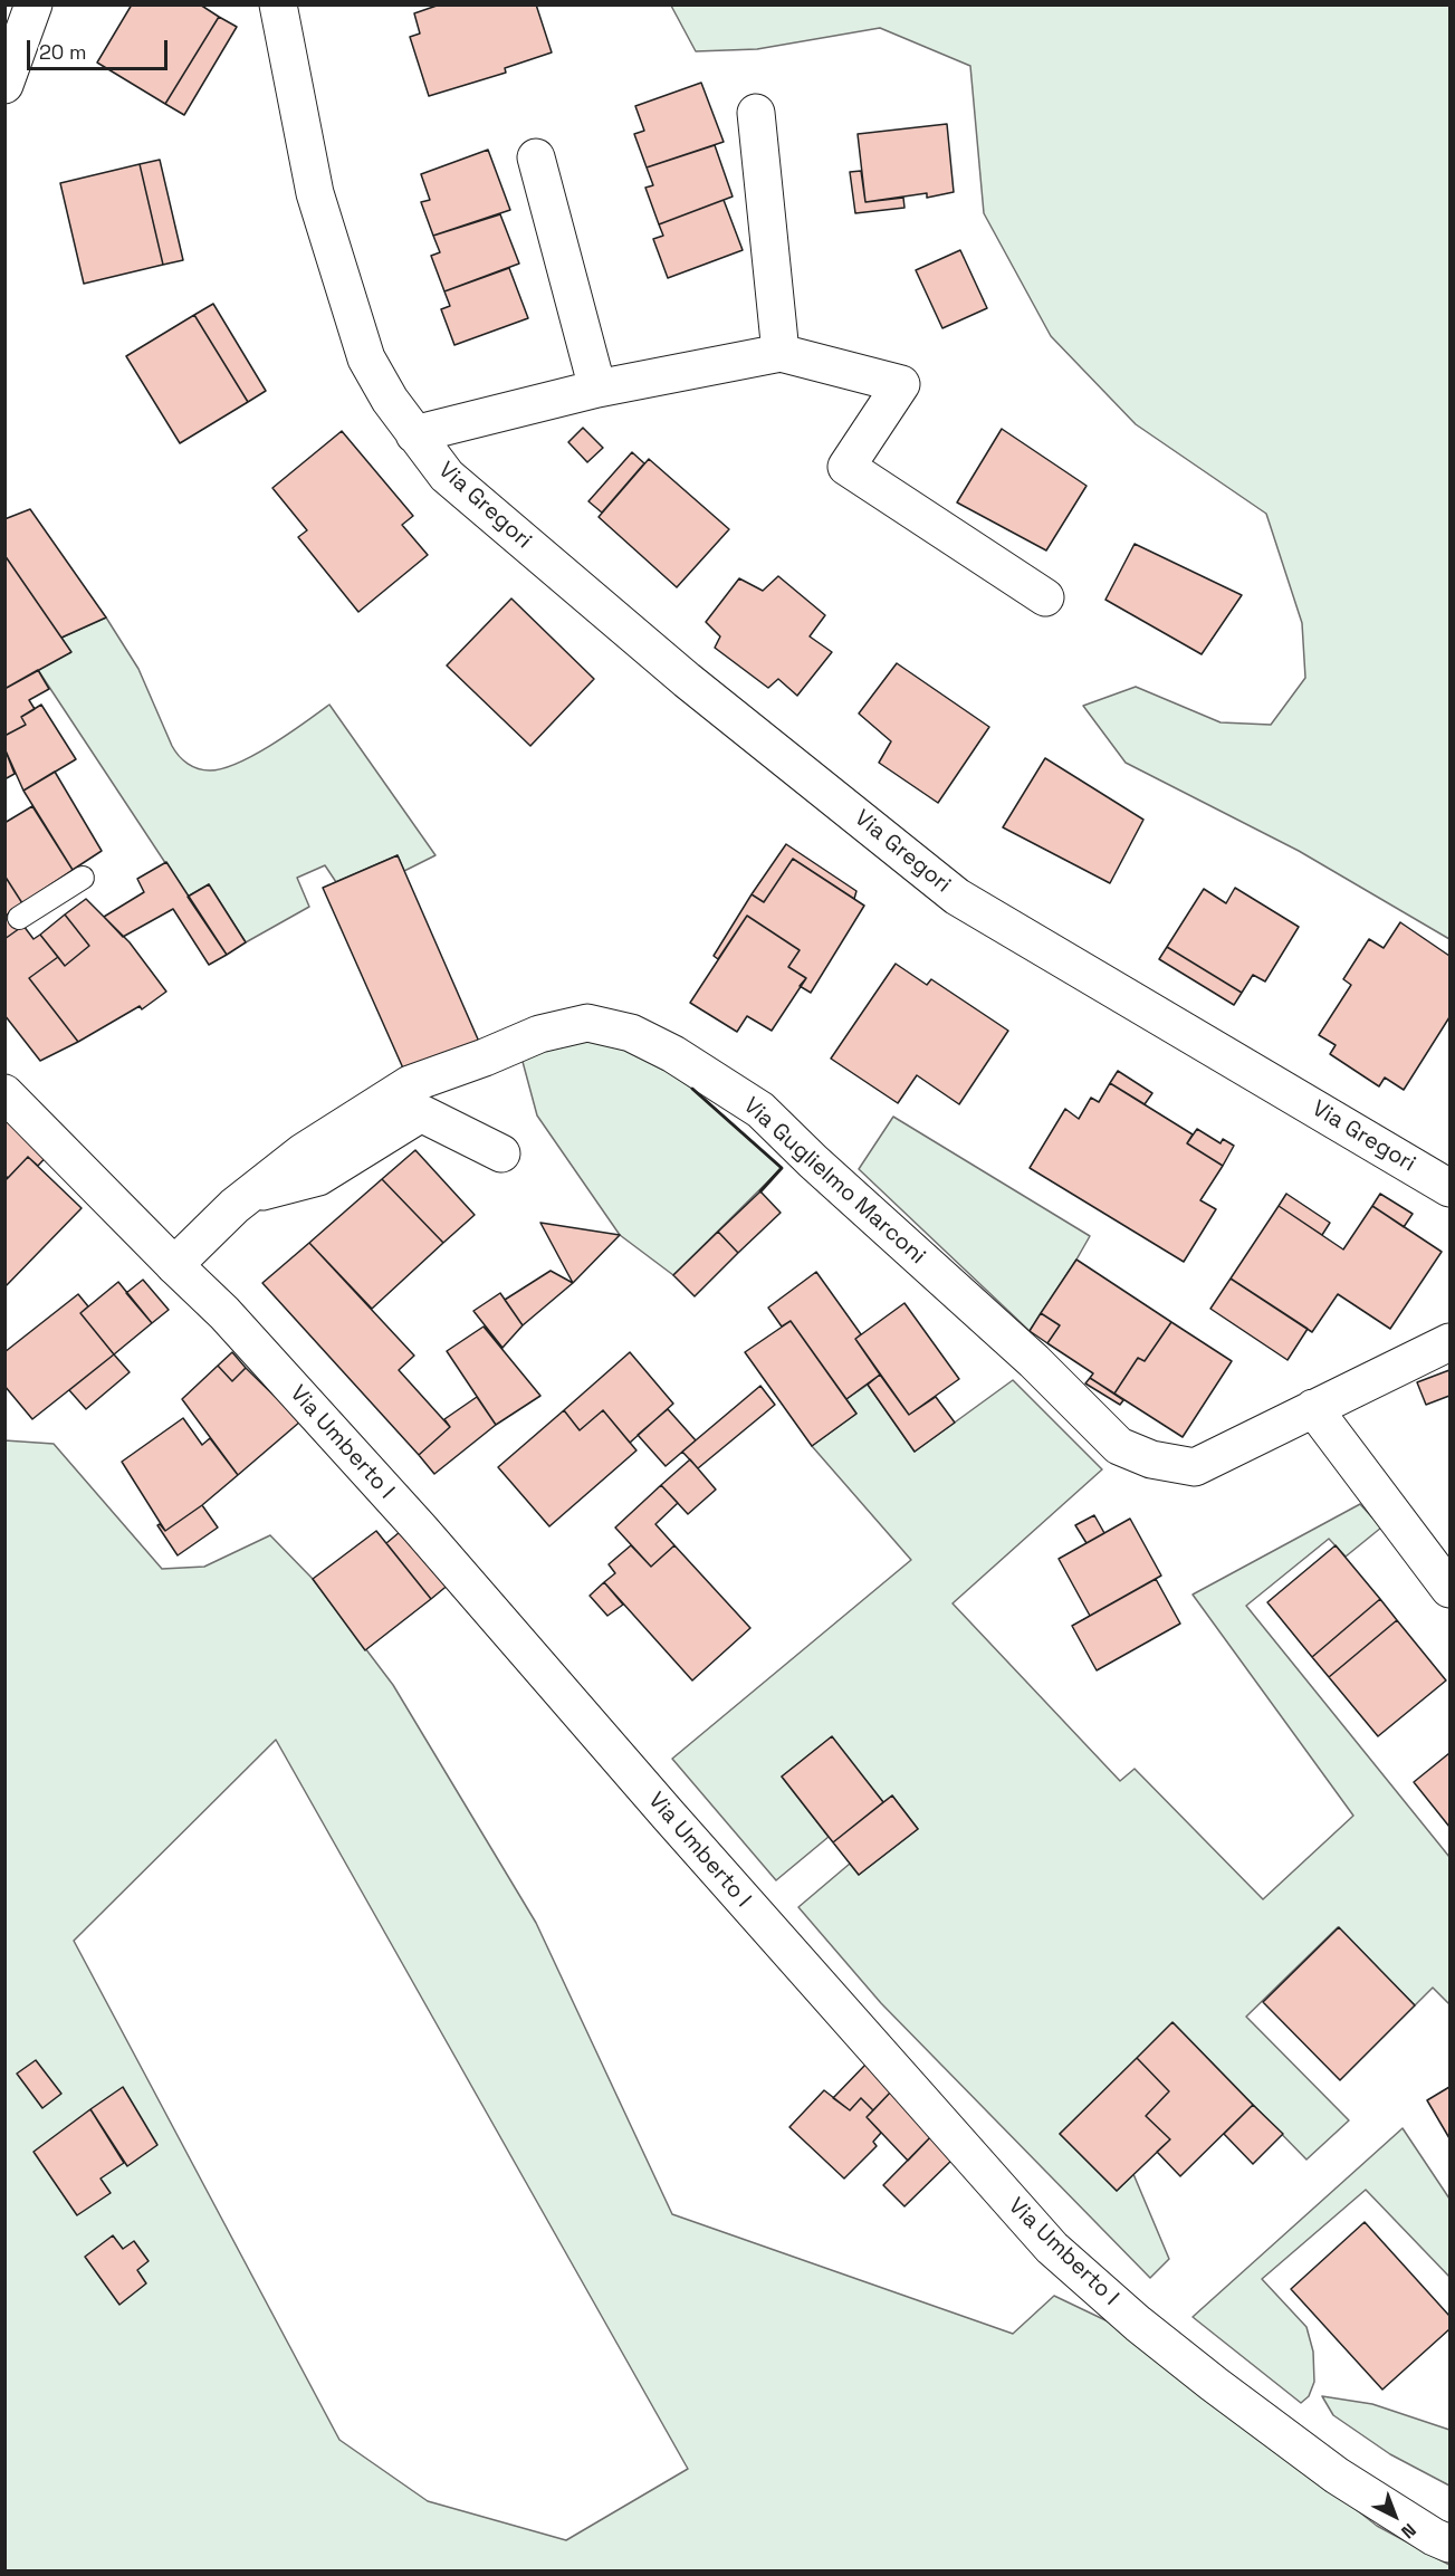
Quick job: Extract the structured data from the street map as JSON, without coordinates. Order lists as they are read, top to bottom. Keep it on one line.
{"streets":{"street":["Via Gregori","Via Guglielmo Marconi","Via Umberto I"]},"crossings":[["Via Guglielmo Marconi","Via Umberto I"]],"scale_bar":"20 m","north":"bottom right"}
